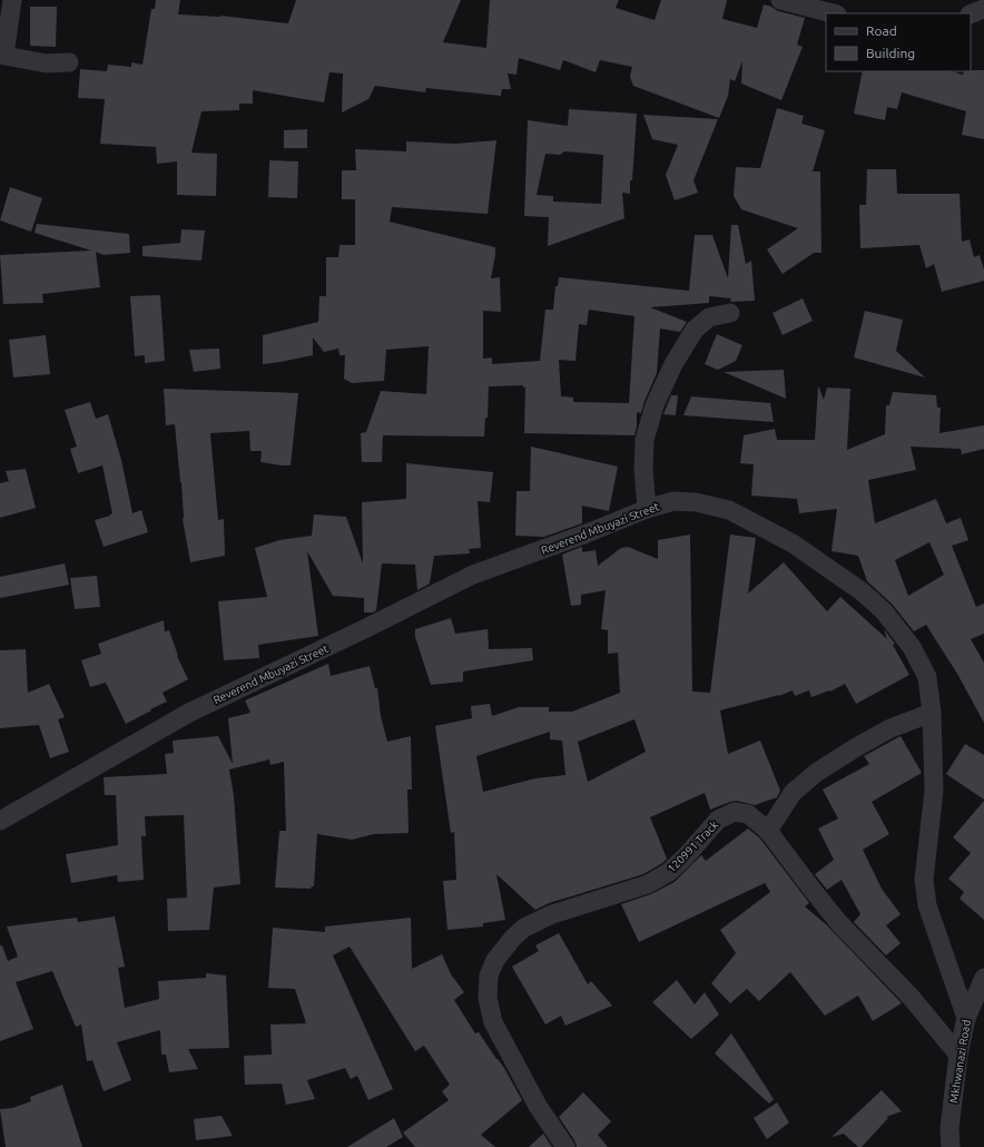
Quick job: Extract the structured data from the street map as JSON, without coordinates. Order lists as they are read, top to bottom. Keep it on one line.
{"streets":{"street":["Reverend Mbuyazi Street","120991 Track","Mkhwanazi Road"]},"crossings":[["Reverend Mbuyazi Street","Mkhwanazi Road"],["120991 Track","Mkhwanazi Road"]],"legend":["Road","Building"]}
